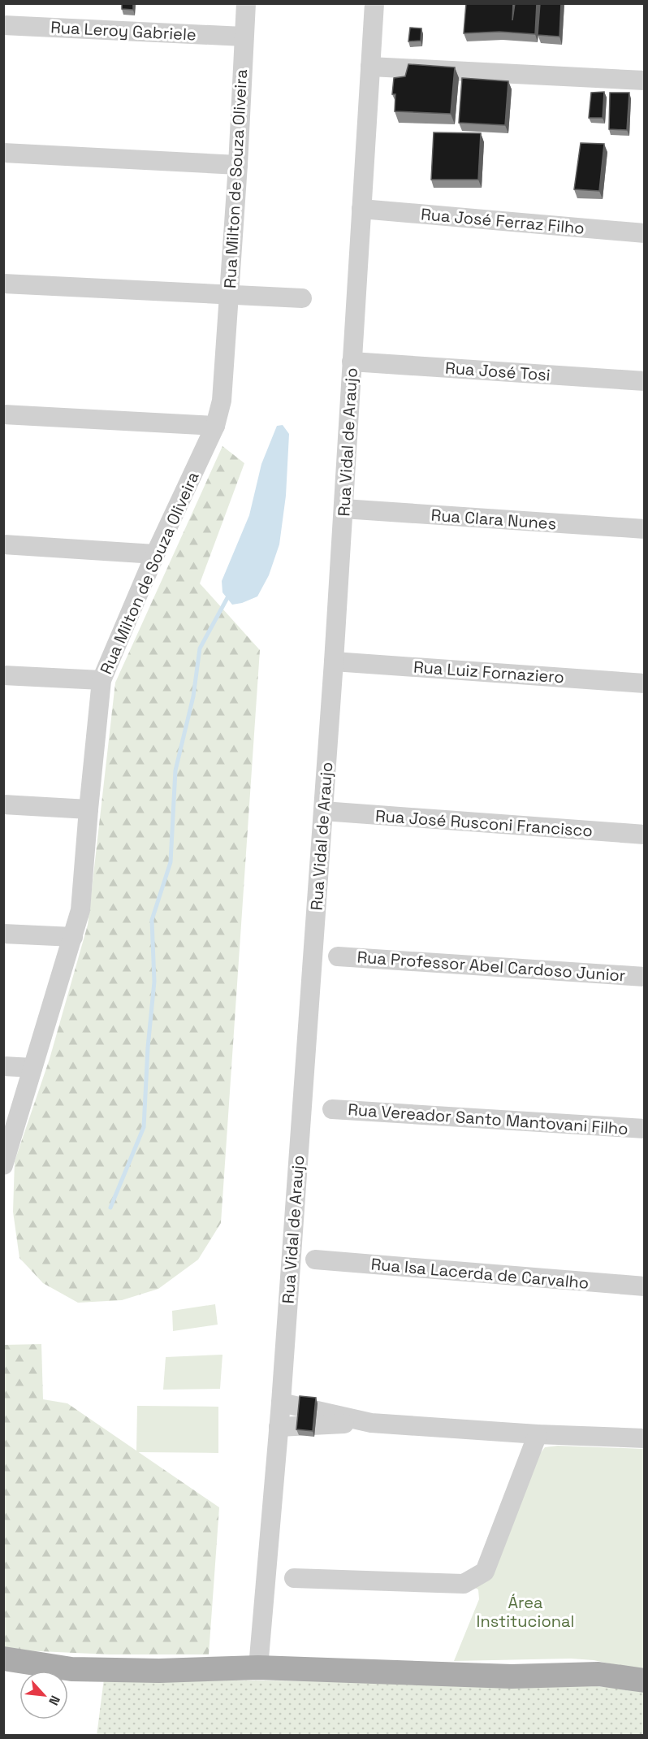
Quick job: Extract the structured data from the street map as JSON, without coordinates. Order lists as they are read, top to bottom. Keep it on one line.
{"streets":{"street":["Rua Leroy Gabriele","Rua Milton de Souza Oliveira","Rua José Ferraz Filho","Rua José Tosi","Rua Vidal de Araujo","Rua Clara Nunes","Rua Luiz Fornaziero","Rua José Rusconi Francisco","Rua Professor Abel Cardoso Junior","Rua Vereador Santo Mantovani Filho","Rua Isa Lacerda de Carvalho"]},"crossings":[["Rua Leroy Gabriele","Rua Milton de Souza Oliveira"],["Rua José Ferraz Filho","Rua Vidal de Araujo"],["Rua José Tosi","Rua Vidal de Araujo"],["Rua Vidal de Araujo","Rua Clara Nunes"],["Rua Vidal de Araujo","Rua Luiz Fornaziero"],["Rua Vidal de Araujo","Rua José Rusconi Francisco"]],"parks":["Área Institucional"],"north":"bottom right"}
